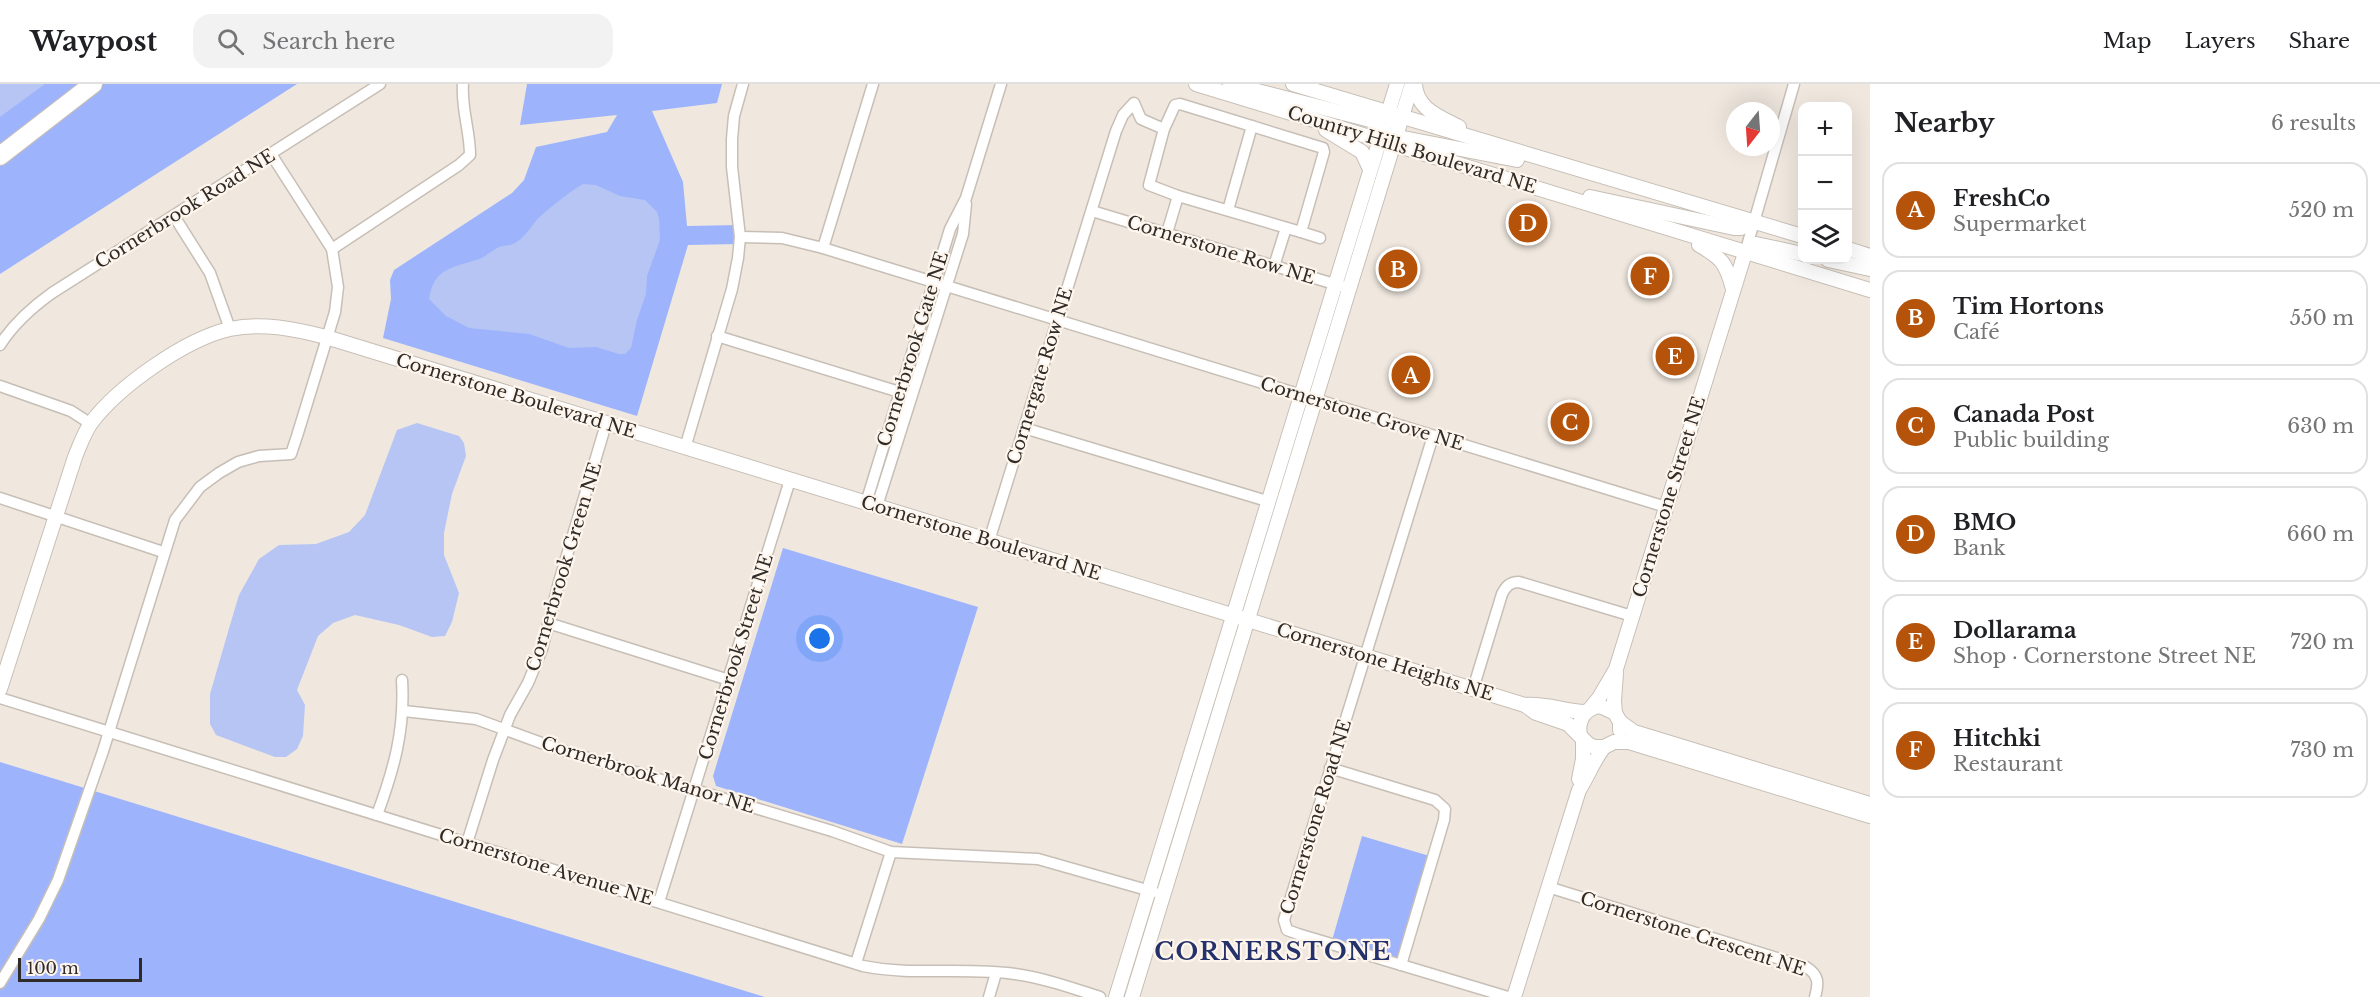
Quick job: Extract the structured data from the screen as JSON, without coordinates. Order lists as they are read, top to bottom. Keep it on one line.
{"streets":{"street":["Country Hills Boulevard NE","Cornerbrook Road NE","Cornerstone Row NE","Cornerbrook Gate NE","Cornergate Row NE","Cornerstone Boulevard NE","Cornerstone Grove NE","Cornerstone Street NE","Cornerbrook Green NE","Cornerbrook Street NE","Cornerstone Heights NE","Cornerbrook Manor NE","Cornerstone Road NE","Cornerstone Avenue NE","Cornerstone Crescent NE"]},"crossings":[["Country Hills Boulevard NE","Cornerstone Street NE"],["Cornerstone Row NE","Cornergate Row NE"],["Cornerbrook Gate NE","Cornerstone Boulevard NE"],["Cornerbrook Gate NE","Cornerstone Grove NE"],["Cornergate Row NE","Cornerstone Boulevard NE"],["Cornergate Row NE","Cornerstone Grove NE"],["Cornerstone Boulevard NE","Cornerbrook Green NE"],["Cornerstone Boulevard NE","Cornerbrook Street NE"],["Cornerstone Boulevard NE","Cornerstone Heights NE"],["Cornerstone Grove NE","Cornerstone Street NE"],["Cornerstone Grove NE","Cornerstone Road NE"],["Cornerstone Street NE","Cornerstone Heights NE"],["Cornerbrook Green NE","Cornerbrook Manor NE"],["Cornerbrook Green NE","Cornerstone Avenue NE"],["Cornerbrook Street NE","Cornerbrook Manor NE"],["Cornerbrook Street NE","Cornerstone Avenue NE"],["Cornerstone Heights NE","Cornerstone Road NE"]],"districts":["CORNERSTONE"],"scale_bar":"100 m","north":"bottom","page":{"header":"Waypost","search":"Search here","nav":["Map","Layers","Share"],"heading":["Nearby","6 results"],"map_buttons":["+","−"],"list":[{"mark":"A","name":"FreshCo","note":"Supermarket","value":"520 m"},{"mark":"B","name":"Tim Hortons","note":"Café","value":"550 m"},{"mark":"C","name":"Canada Post","note":"Public building","value":"630 m"},{"mark":"D","name":"BMO","note":"Bank","value":"660 m"},{"mark":"E","name":"Dollarama","note":"Shop · Cornerstone Street NE","value":"720 m"},{"mark":"F","name":"Hitchki","note":"Restaurant","value":"730 m"}],"pins":["D","B","F","E","A","C"],"scale":"100 m"}}
